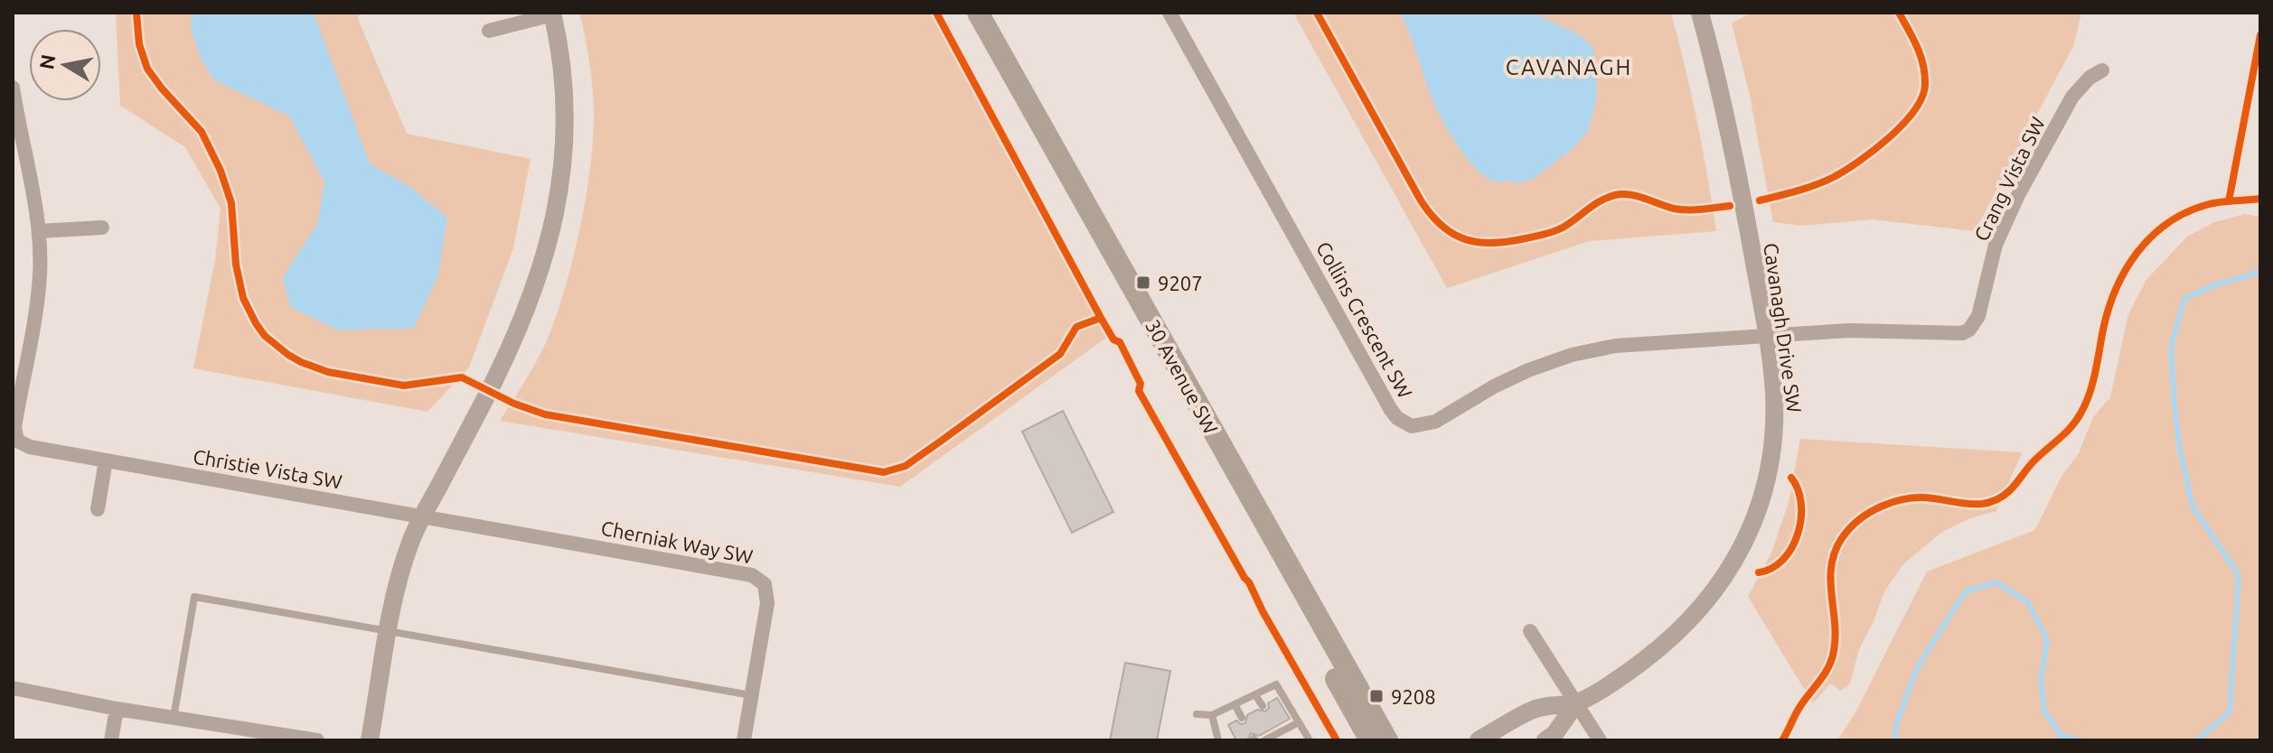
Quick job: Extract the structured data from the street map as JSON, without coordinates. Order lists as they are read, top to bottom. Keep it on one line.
{"streets":{"main road":["30 Avenue SW"],"street":["Crang Vista SW","Collins Crescent SW","Cavanagh Drive SW","Christie Vista SW","Cherniak Way SW"]},"crossings":[["Crang Vista SW","Collins Crescent SW"],["Crang Vista SW","Cavanagh Drive SW"],["Collins Crescent SW","Cavanagh Drive SW"],["Christie Vista SW","Cherniak Way SW"]],"districts":["CAVANAGH"],"places":{"transit":["9207","9208"]},"north":"left"}
